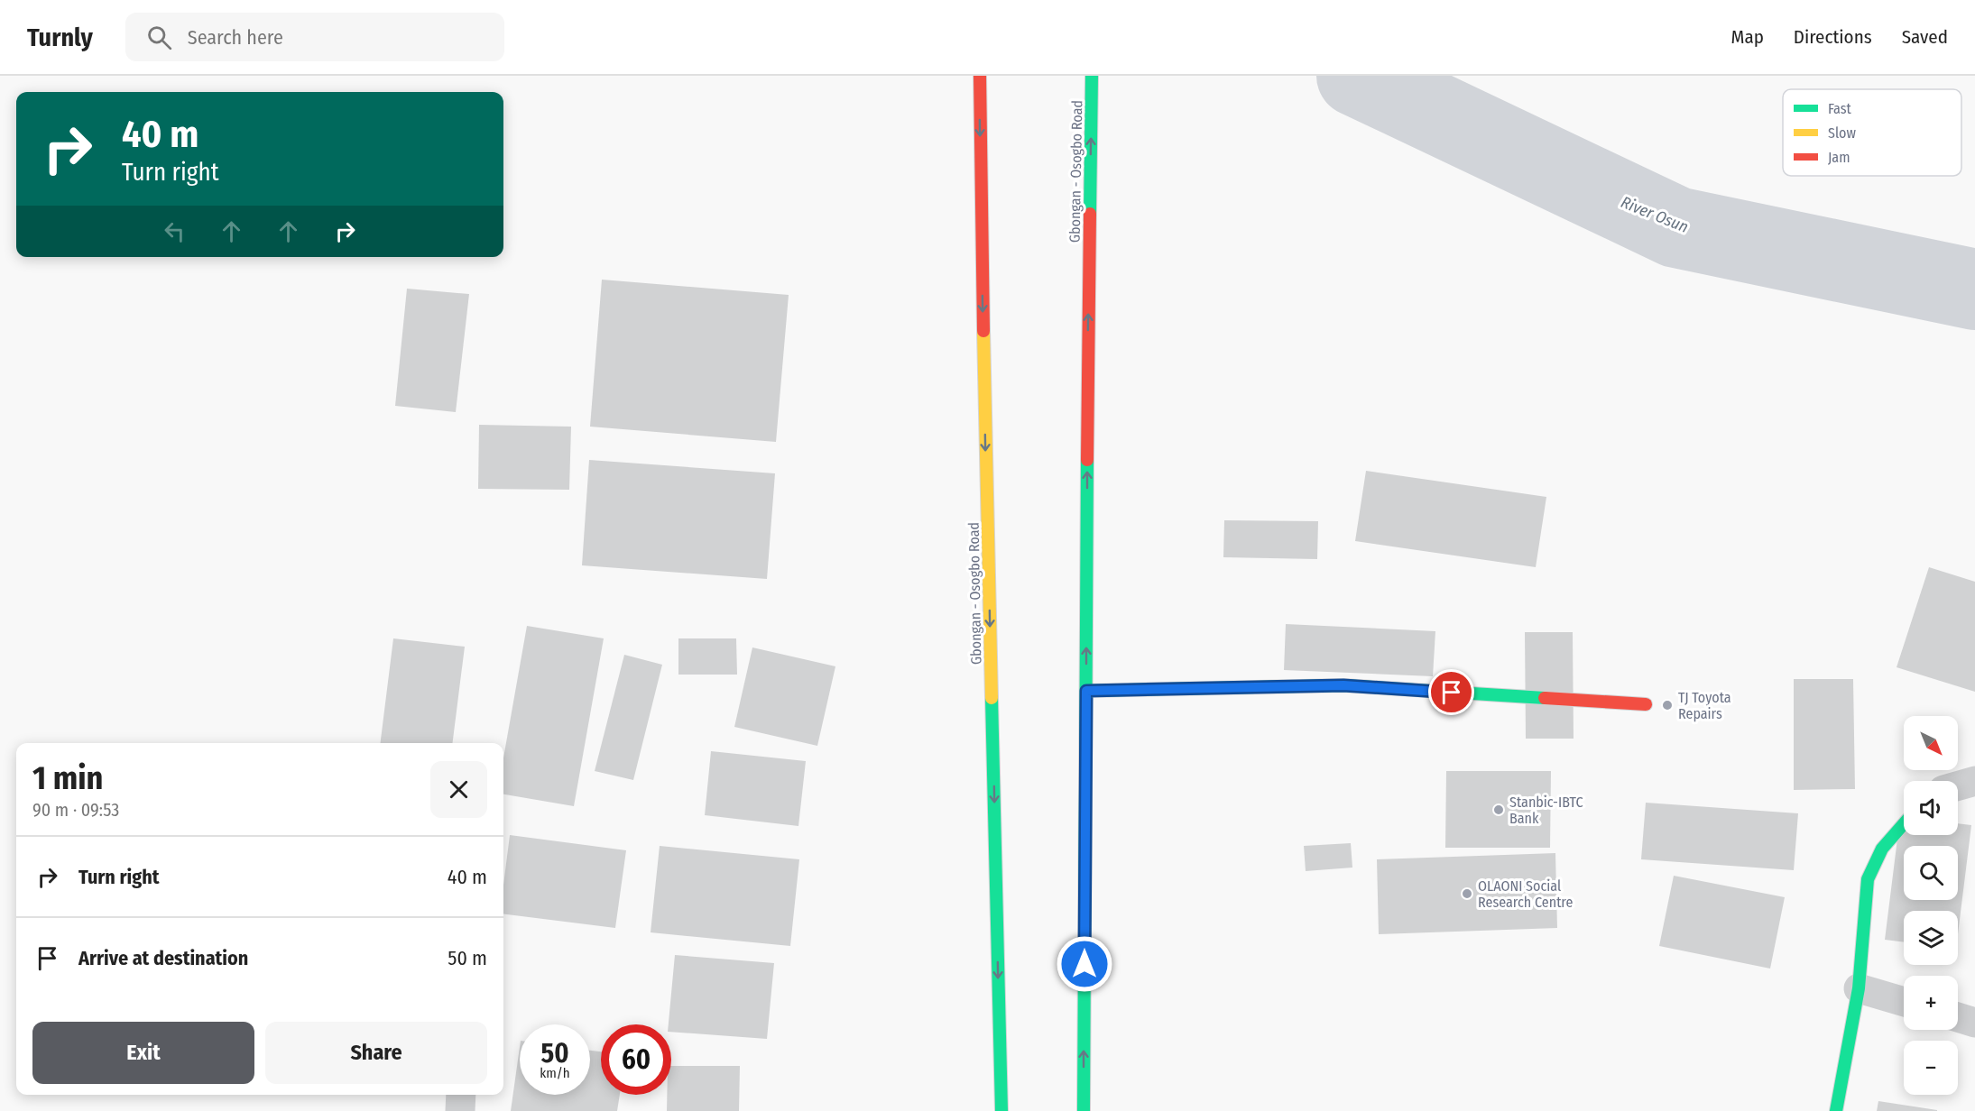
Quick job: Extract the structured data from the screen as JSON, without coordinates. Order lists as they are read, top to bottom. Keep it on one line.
{"streets":{"main road":["Gbongan - Osogbo Road"]},"water":["River Osun"],"places":["TJ Toyota Repairs","Stanbic-IBTC Bank","OLAONI Social Research Centre"],"legend":["Fast","Slow","Jam"],"north":"bottom right","page":{"header":"Turnly","search":"Search here","nav":["Map","Directions","Saved"],"turn":["40 m","Turn right"],"map_buttons":["+","−"],"heading":["1 min","90 m · 09:53"],"list":[{"name":"Turn right","value":"40 m"},{"name":"Arrive at destination","value":"50 m"}],"buttons":["Exit","Share"],"speed":"50 km/h","limit":"60"}}
